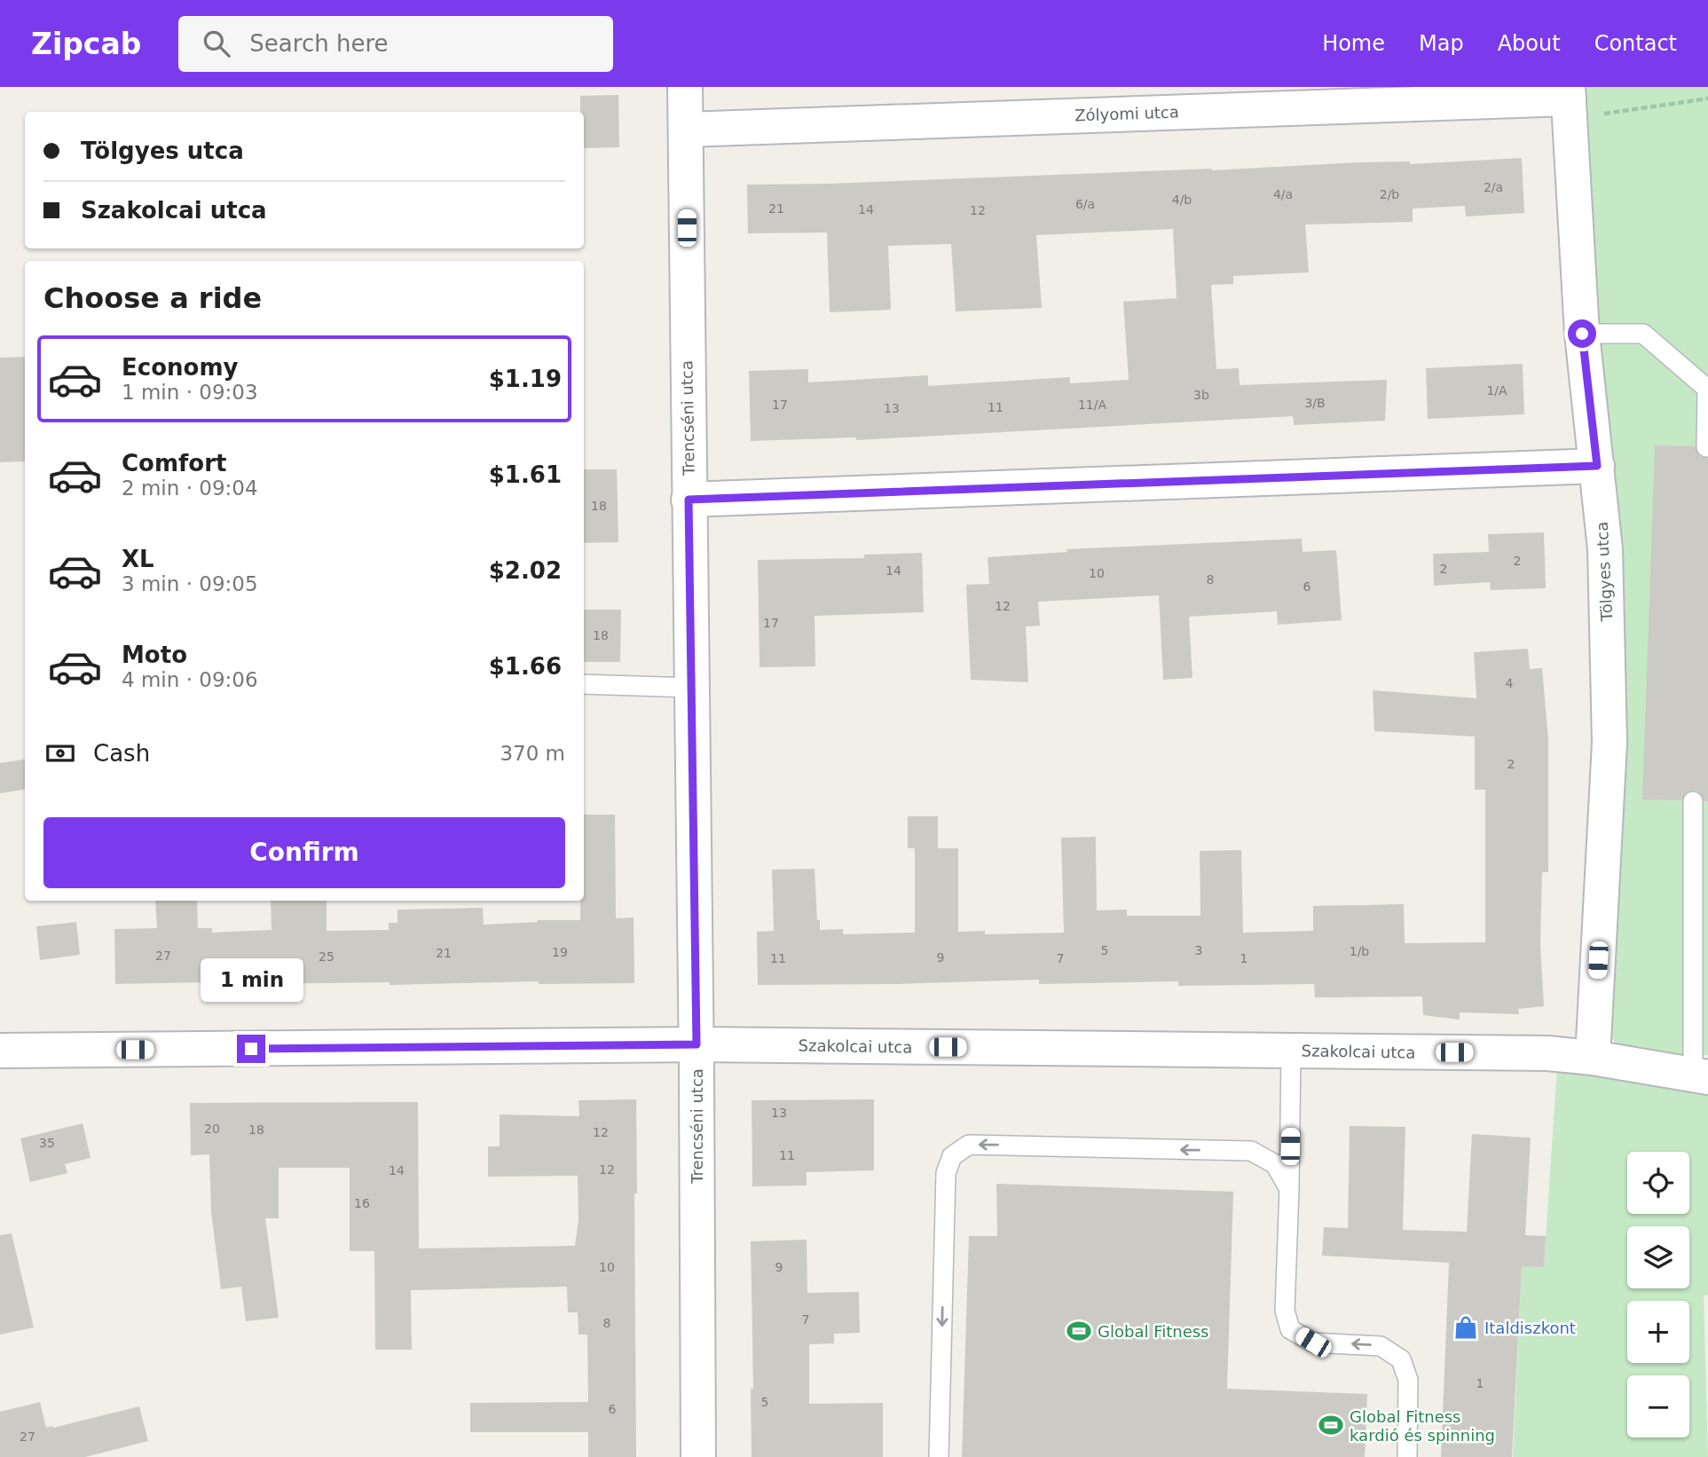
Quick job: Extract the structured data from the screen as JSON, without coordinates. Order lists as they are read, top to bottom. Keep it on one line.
{"streets":{"street":["Zólyomi utca","Trencséni utca","Tölgyes utca","Szakolcai utca"]},"crossings":[["Zólyomi utca","Trencséni utca"],["Zólyomi utca","Tölgyes utca"],["Trencséni utca","Szakolcai utca"],["Tölgyes utca","Szakolcai utca"]],"places":{"shop":["Italdiszkont"],"sports":["Global Fitness","Global Fitness kardió és spinning"]},"house_numbers":["2/a","4/a","2/b","4/b","6/a","21","14","12","1/A","3b","3/B","17","11/A","11","13","18","2","2","14","10","8","6","12","17","18","4","2","5","3","1/b","19","21","27","25","9","11","7","1","13","20","18","12","35","11","12","14","16","10","9","7","8","1","5","6","27"],"page":{"header":"Zipcab","search":"Search here","nav":["Home","Map","About","Contact"],"banner":["Tölgyes utca","Szakolcai utca"],"heading":"Choose a ride","list":[{"name":"Economy","note":"1 min · 09:03","value":"$1.19"},{"name":"Comfort","note":"2 min · 09:04","value":"$1.61"},{"name":"XL","note":"3 min · 09:05","value":"$2.02"},{"name":"Moto","note":"4 min · 09:06","value":"$1.66"}],"pay":["Cash","370 m"],"buttons":"Confirm","bubble":"1 min","map_buttons":["+","−"]}}
